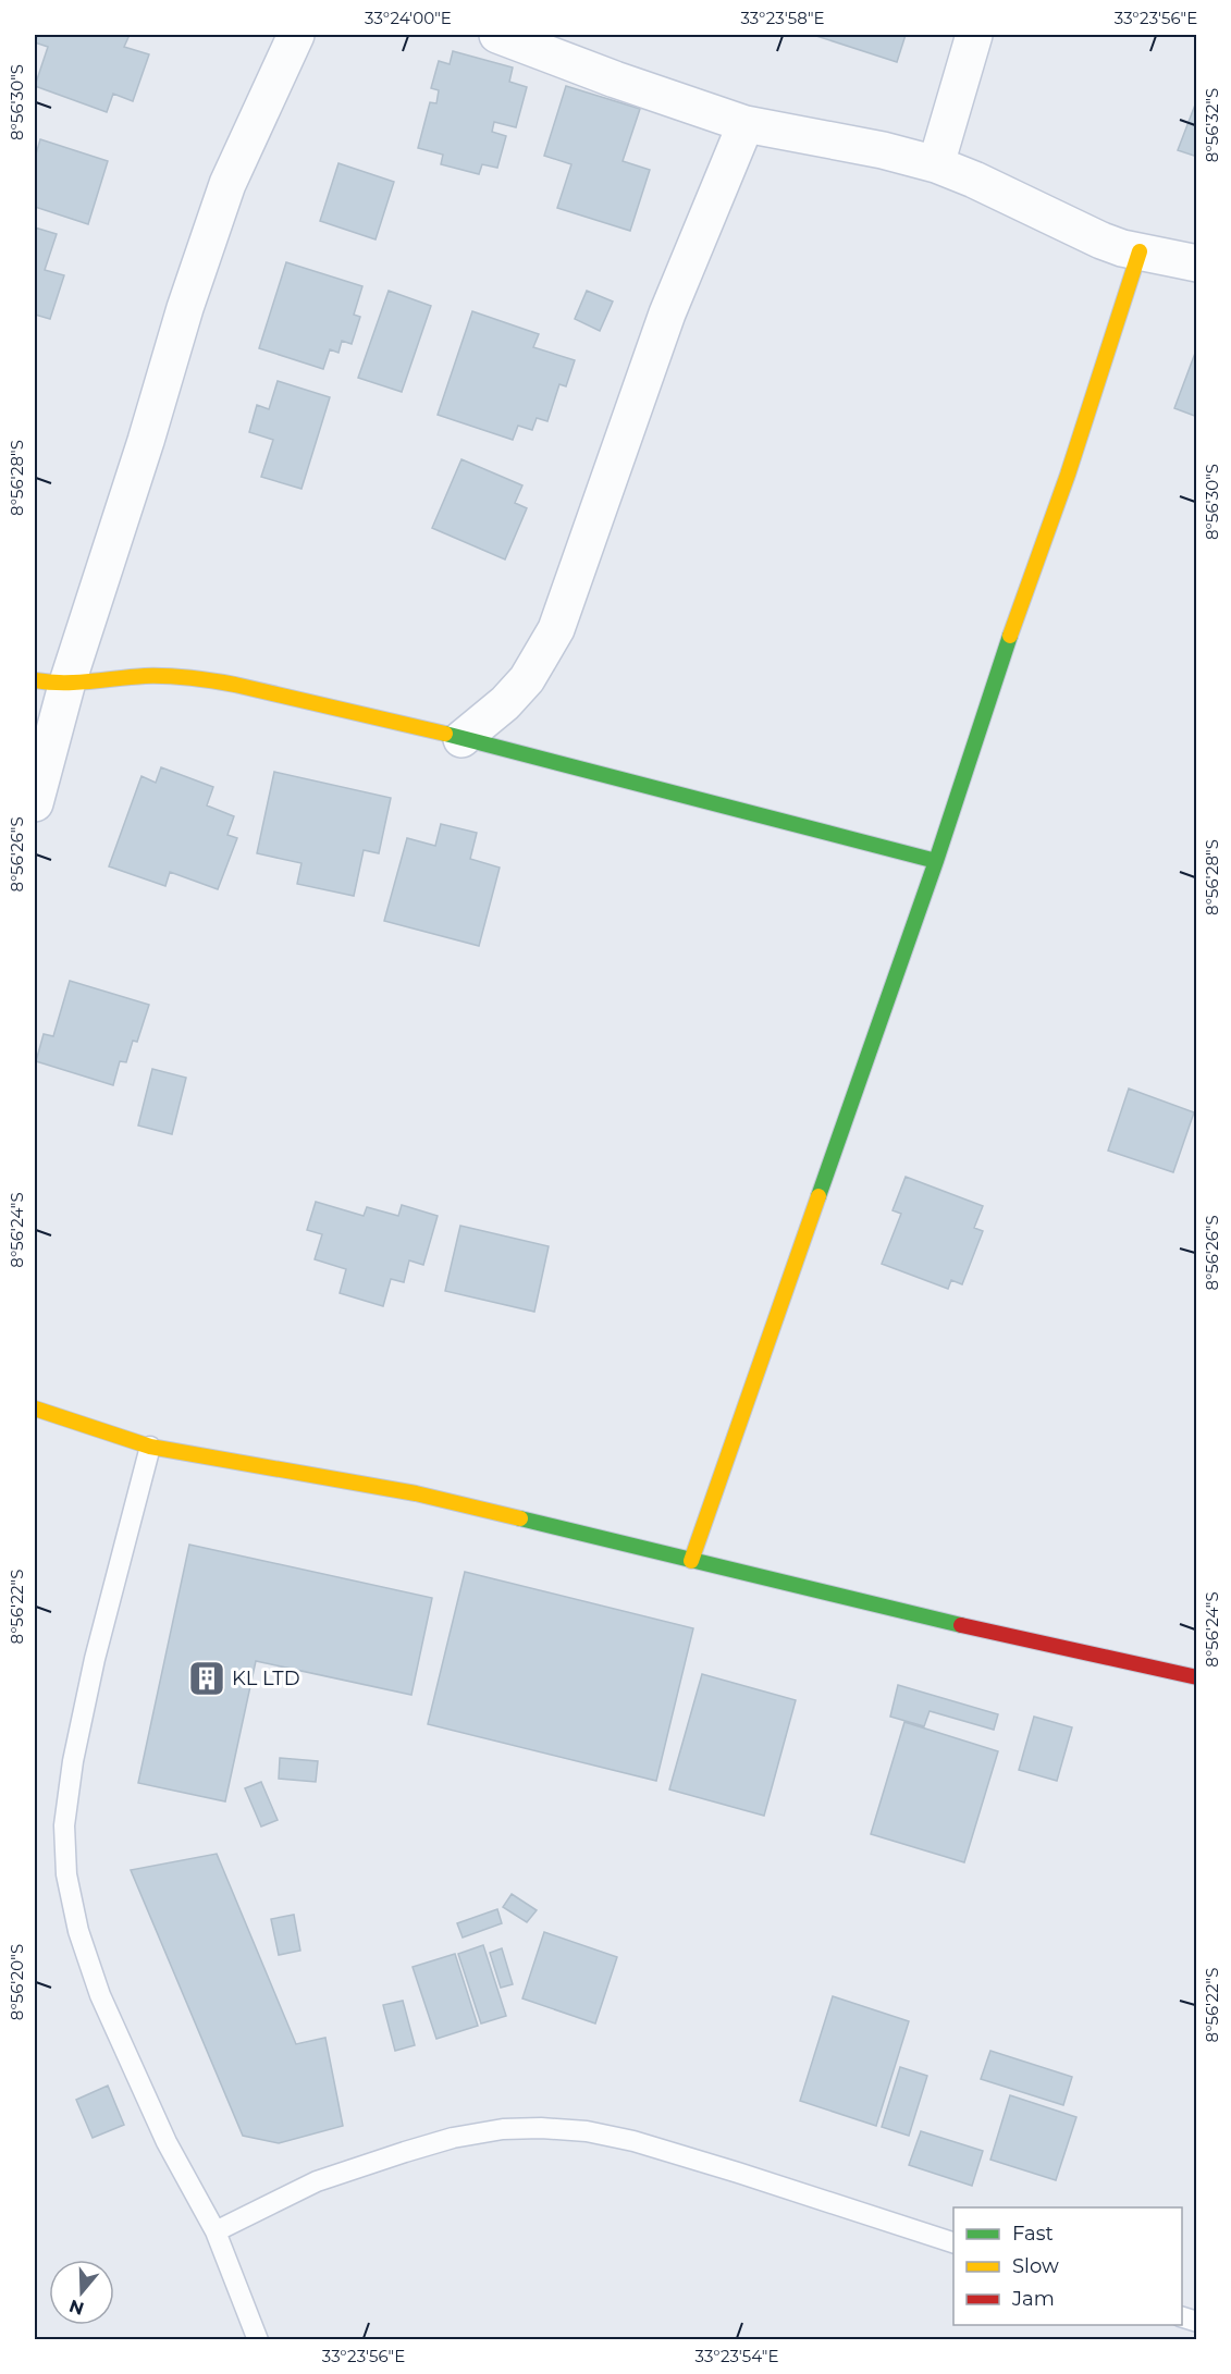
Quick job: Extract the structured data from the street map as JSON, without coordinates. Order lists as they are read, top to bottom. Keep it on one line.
{"places":{"building":["KL LTD"]},"legend":["Fast","Slow","Jam"],"north":"bottom","coordinates":["33°24'00\"E","33°23'58\"E","33°23'56\"E","8°56'30\"S","8°56'32\"S","8°56'28\"S","8°56'26\"S","8°56'24\"S","8°56'22\"S","8°56'20\"S","33°23'54\"E"]}
